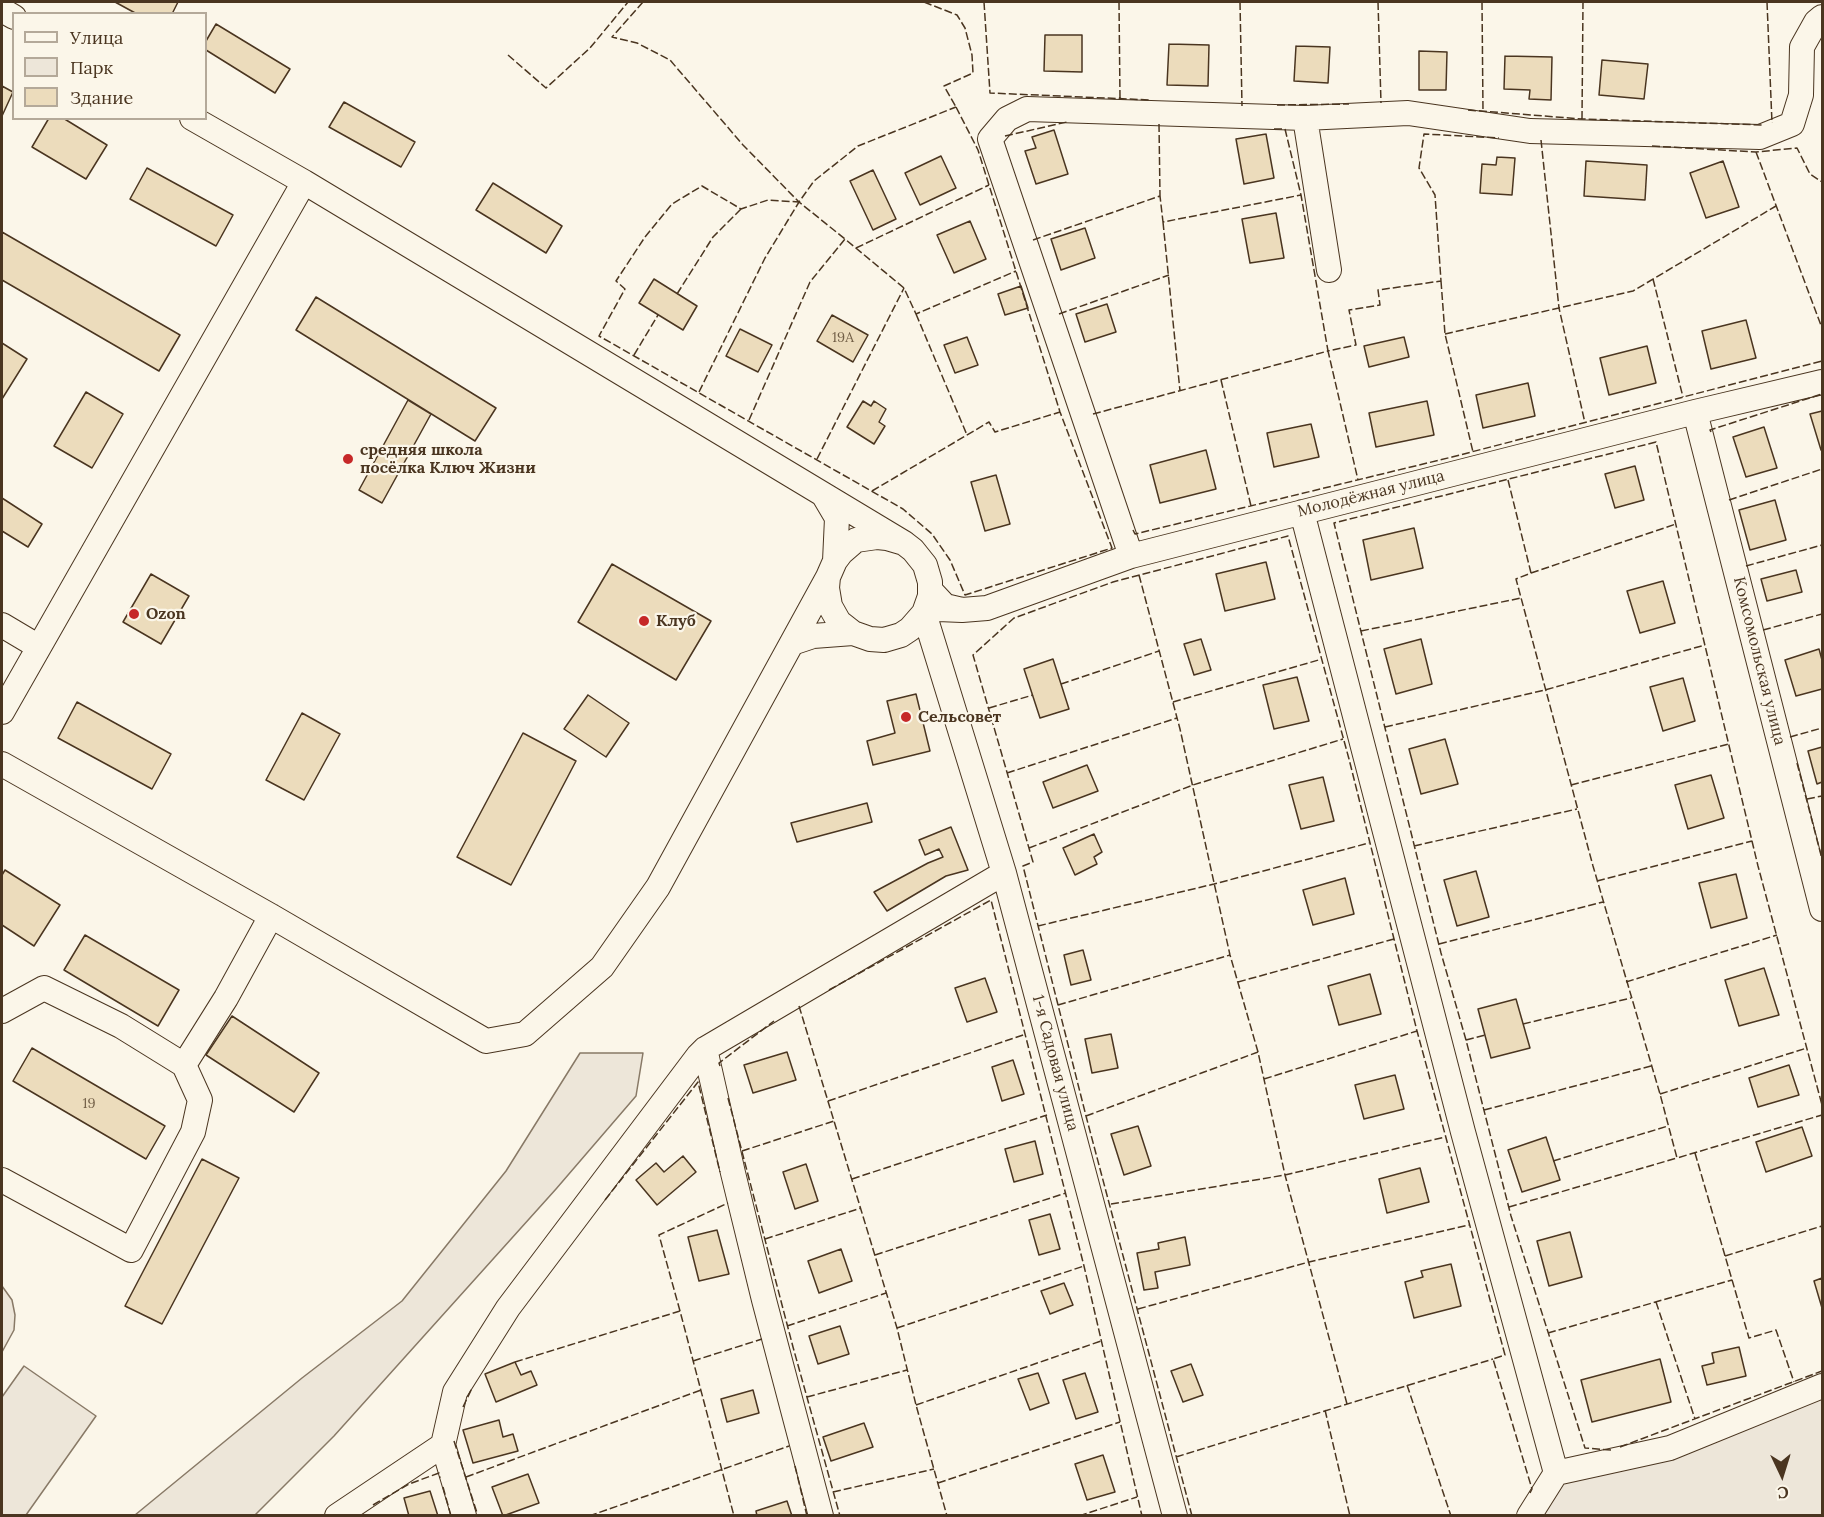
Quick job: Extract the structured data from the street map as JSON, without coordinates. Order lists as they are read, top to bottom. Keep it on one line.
{"streets":{"street":["Молодёжная улица","Комсомольская улица","1-я Садовая улица"]},"crossings":[["Молодёжная улица","Комсомольская улица"],["Молодёжная улица","1-я Садовая улица"]],"places":["средняя школа посёлка Ключ Жизни","Ozon","Клуб","Сельсовет"],"house_numbers":["19А","19"],"legend":["Улица","Парк","Здание"],"north":"bottom"}
